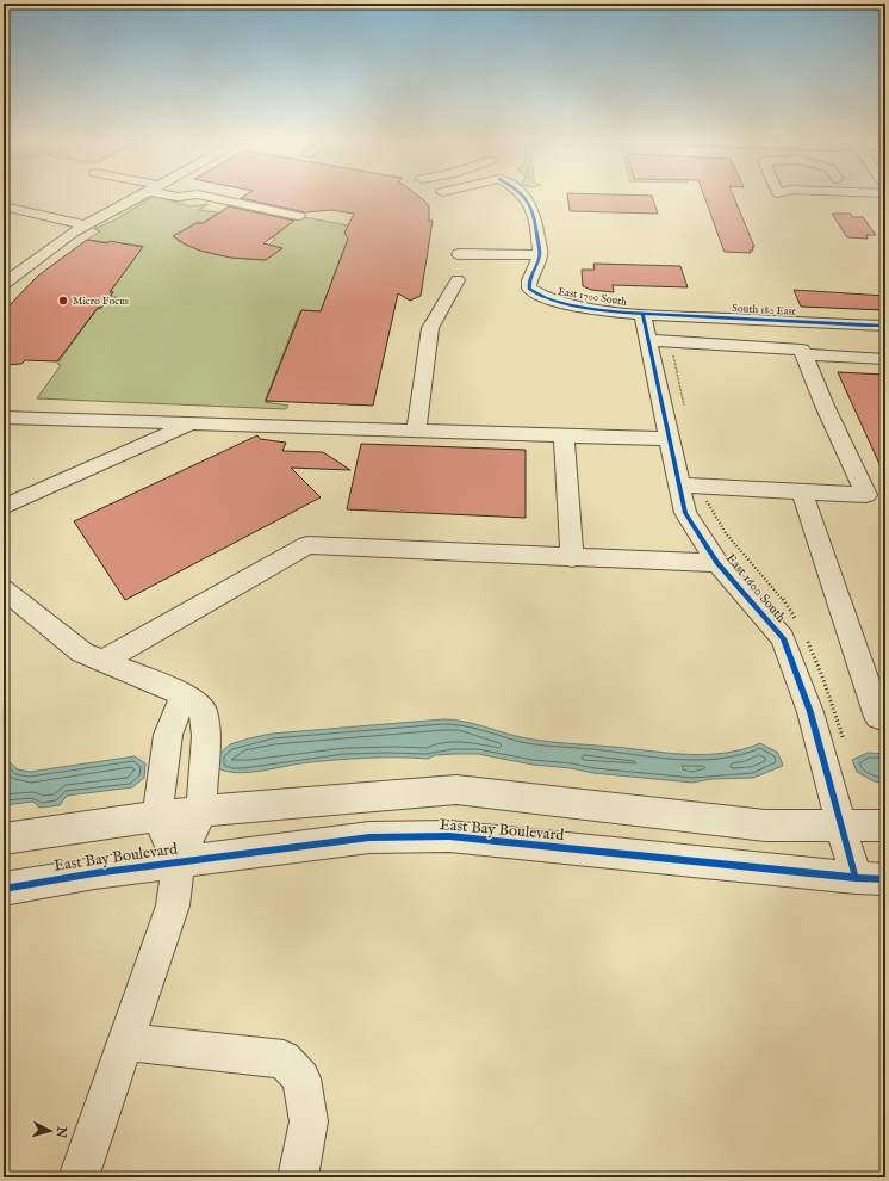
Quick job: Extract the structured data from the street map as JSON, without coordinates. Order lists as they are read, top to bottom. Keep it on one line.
{"streets":{"street":["East 1700 South","South 180 East","East 1600 South","East Bay Boulevard"]},"crossings":[["East 1700 South","South 180 East"],["East 1700 South","East 1600 South"],["South 180 East","East 1600 South"],["East 1600 South","East Bay Boulevard"]],"places":["Micro Focus"],"north":"right"}
